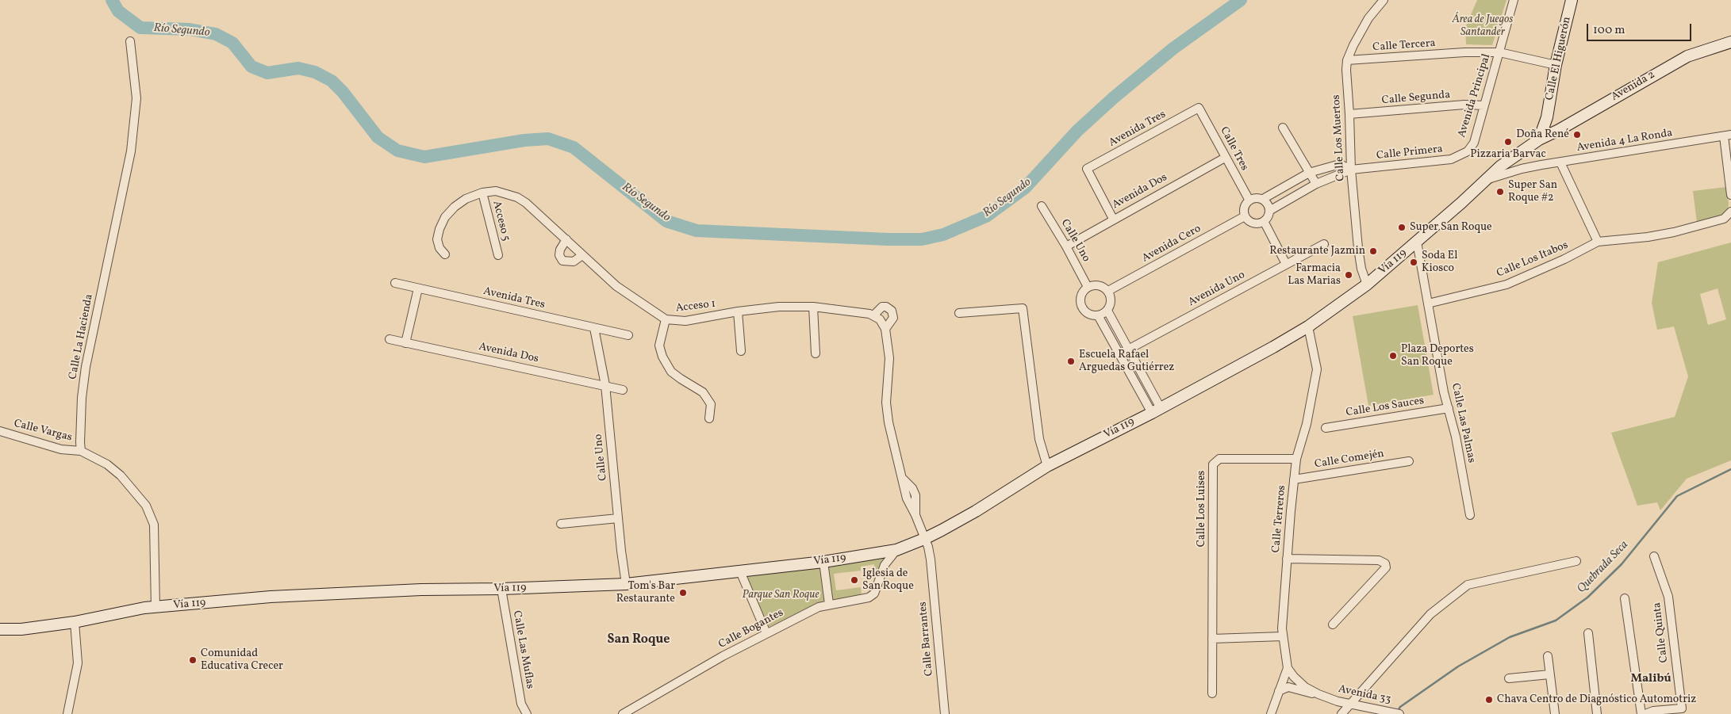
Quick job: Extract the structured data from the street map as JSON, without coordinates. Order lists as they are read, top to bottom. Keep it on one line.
{"streets":{"main road":["Calle El Higuerón","Avenida 2","Vía 119"],"street":["Calle Tercera","Avenida Principal","Calle Segunda","Avenida Tres","Calle Los Muertos","Avenida 4 La Ronda","Calle Tres","Calle Primera","Avenida Dos","Acceso 5","Calle Uno","Avenida Cero","Calle Los Itabos","Avenida Uno","Acceso 1","Calle La Hacienda","Calle Los Sauces","Calle Las Palmas","Calle Vargas","Calle Comején","Calle Los Luises","Calle Terreros","Calle Bogantes","Calle Quinta","Calle Barrantes","Calle Las Muflas","Avenida 33"]},"crossings":[["Calle Tercera","Calle El Higuerón"],["Calle Tercera","Avenida Principal"],["Calle Tercera","Calle Los Muertos"],["Calle El Higuerón","Avenida 2"],["Calle El Higuerón","Vía 119"],["Avenida 2","Vía 119"],["Avenida Principal","Calle Segunda"],["Avenida Principal","Calle Primera"],["Calle Segunda","Calle Los Muertos"],["Avenida Tres","Calle Tres"],["Avenida Tres","Avenida Dos"],["Avenida Tres","Calle Uno"],["Calle Los Muertos","Calle Primera"],["Calle Los Muertos","Vía 119"],["Avenida 4 La Ronda","Vía 119"],["Calle Tres","Avenida Dos"],["Calle Tres","Avenida Cero"],["Avenida Dos","Calle Uno"],["Acceso 5","Acceso 1"],["Calle Uno","Avenida Cero"],["Calle Uno","Vía 119"],["Calle Los Itabos","Calle Las Palmas"],["Vía 119","Calle Las Palmas"],["Vía 119","Calle Terreros"],["Vía 119","Calle Bogantes"],["Vía 119","Calle Barrantes"],["Vía 119","Calle Las Muflas"],["Calle La Hacienda","Calle Vargas"],["Calle Los Sauces","Calle Las Palmas"],["Calle Comején","Calle Terreros"],["Calle Los Luises","Calle Terreros"],["Calle Terreros","Avenida 33"]],"districts":["San Roque","Malibú"],"water":["Río Segundo","Quebrada Seca"],"parks":["Área de Juegos Santander","Parque San Roque"],"places":["Doña René","Pizzaria Barvac","Super San Roque #2","Super San Roque","Restaurante Jazmin","Soda El Kiosco","Farmacia Las Marias","Plaza Deportes San Roque","Escuela Rafael Arguedas Gutiérrez","Iglesia de San Roque","Tom's Bar Restaurante","Comunidad Educativa Crecer","Chava Centro de Diagnóstico Automotriz"],"scale_bar":"100 m"}
